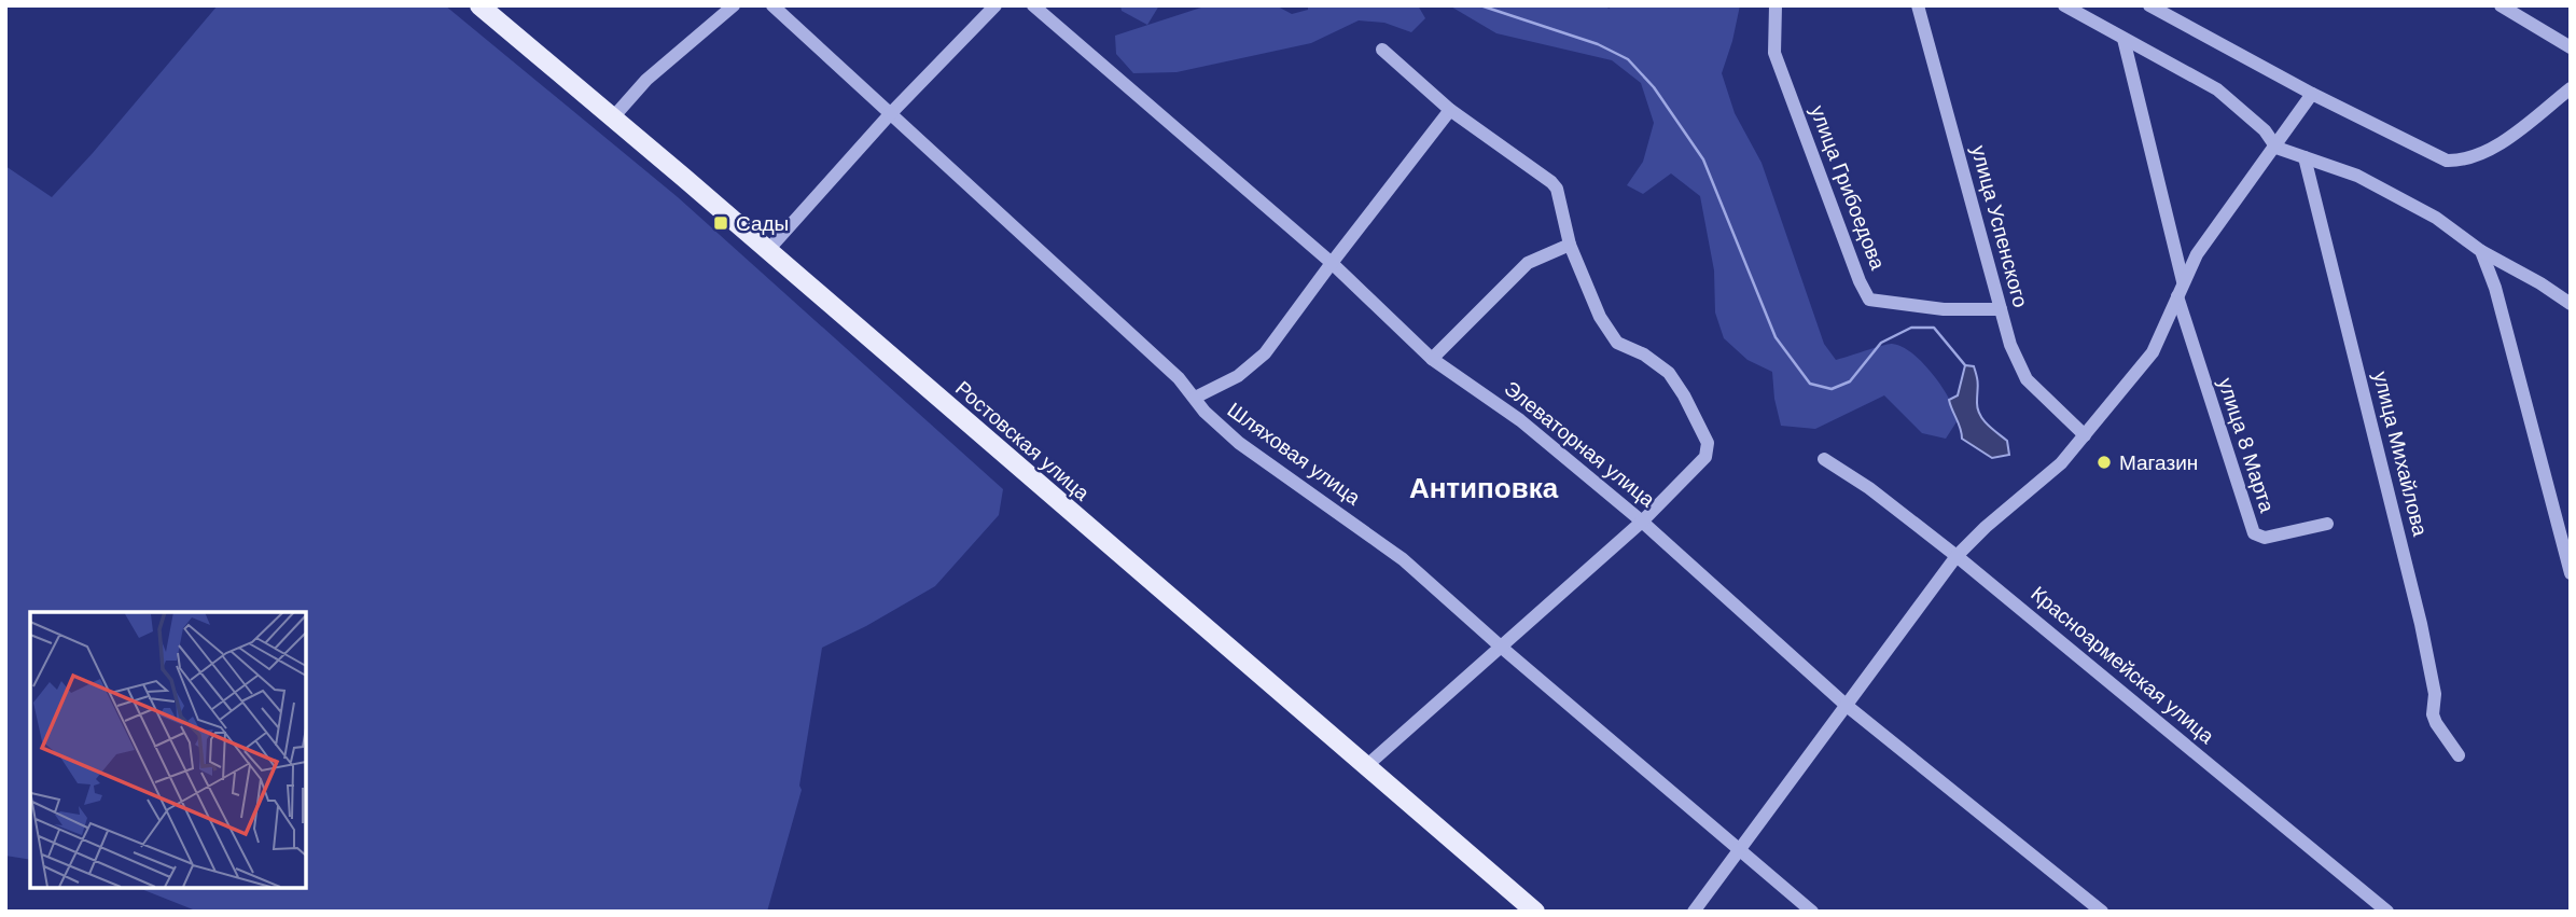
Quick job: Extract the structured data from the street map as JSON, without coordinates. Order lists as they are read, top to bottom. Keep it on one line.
{"streets":{"main road":["Ростовская улица"],"street":["улица Грибоедова","улица Успенского","Элеваторная улица","улица 8 Марта","Шляховая улица","улица Михайлова","Красноармейская улица"]},"crossings":[["улица Грибоедова","улица Успенского"]],"districts":["Антиповка"],"places":{"transit":["Сады"],"other":["Магазин"]}}
